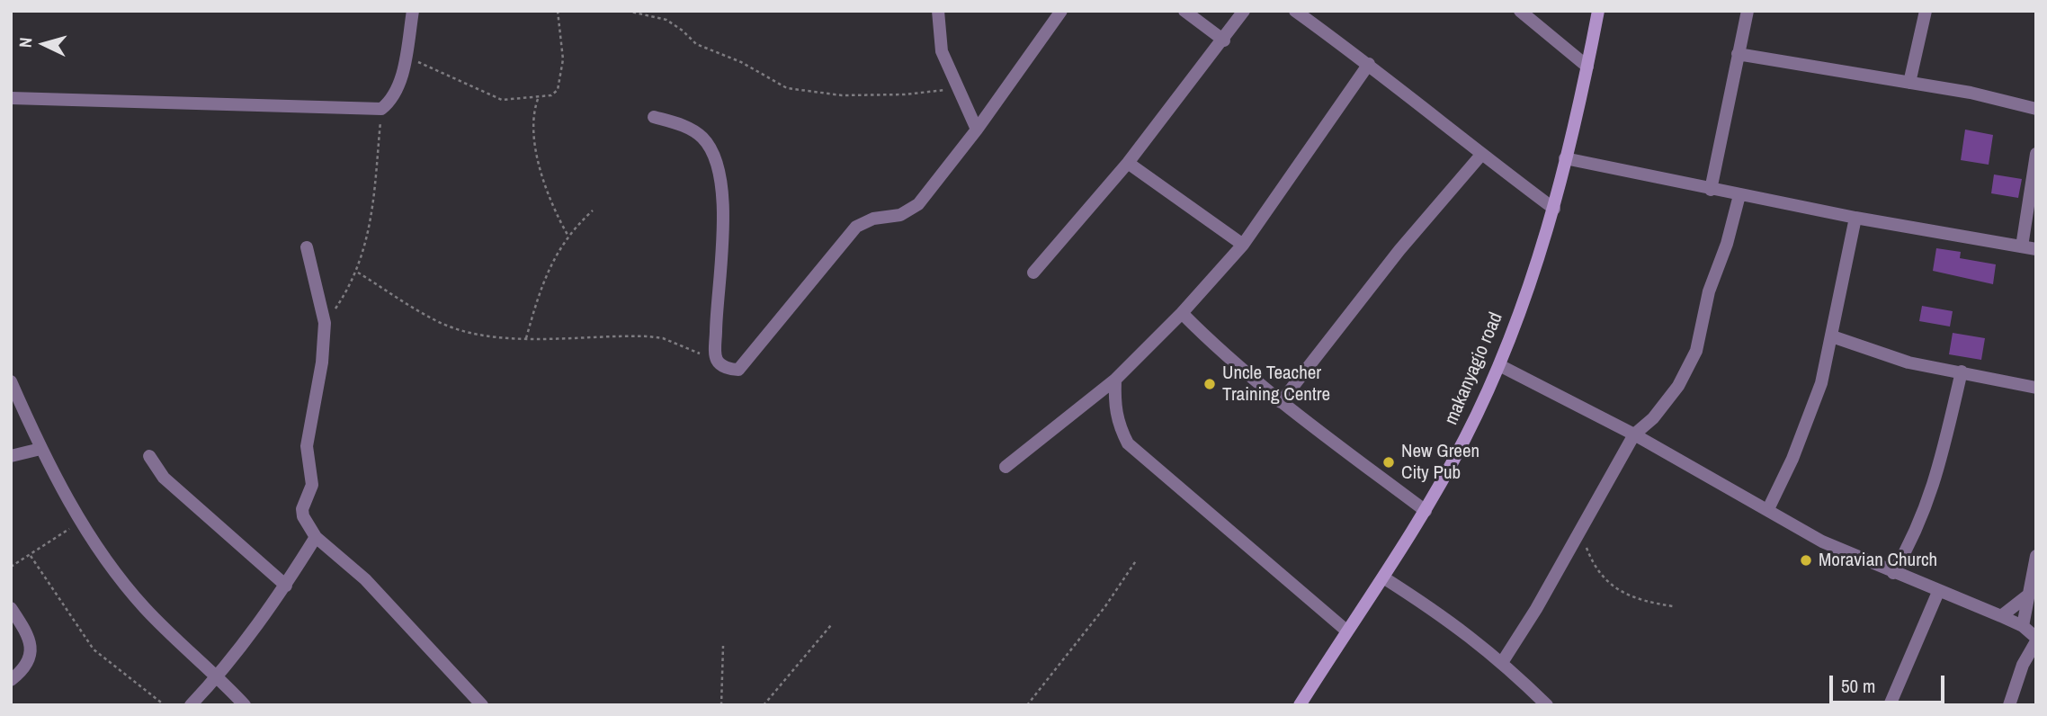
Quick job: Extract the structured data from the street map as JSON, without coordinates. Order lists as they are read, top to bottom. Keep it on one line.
{"streets":{"street":["makanyagio road"]},"places":["Uncle Teacher Training Centre","New Green City Pub","Moravian Church"],"scale_bar":"50 m","north":"left"}
